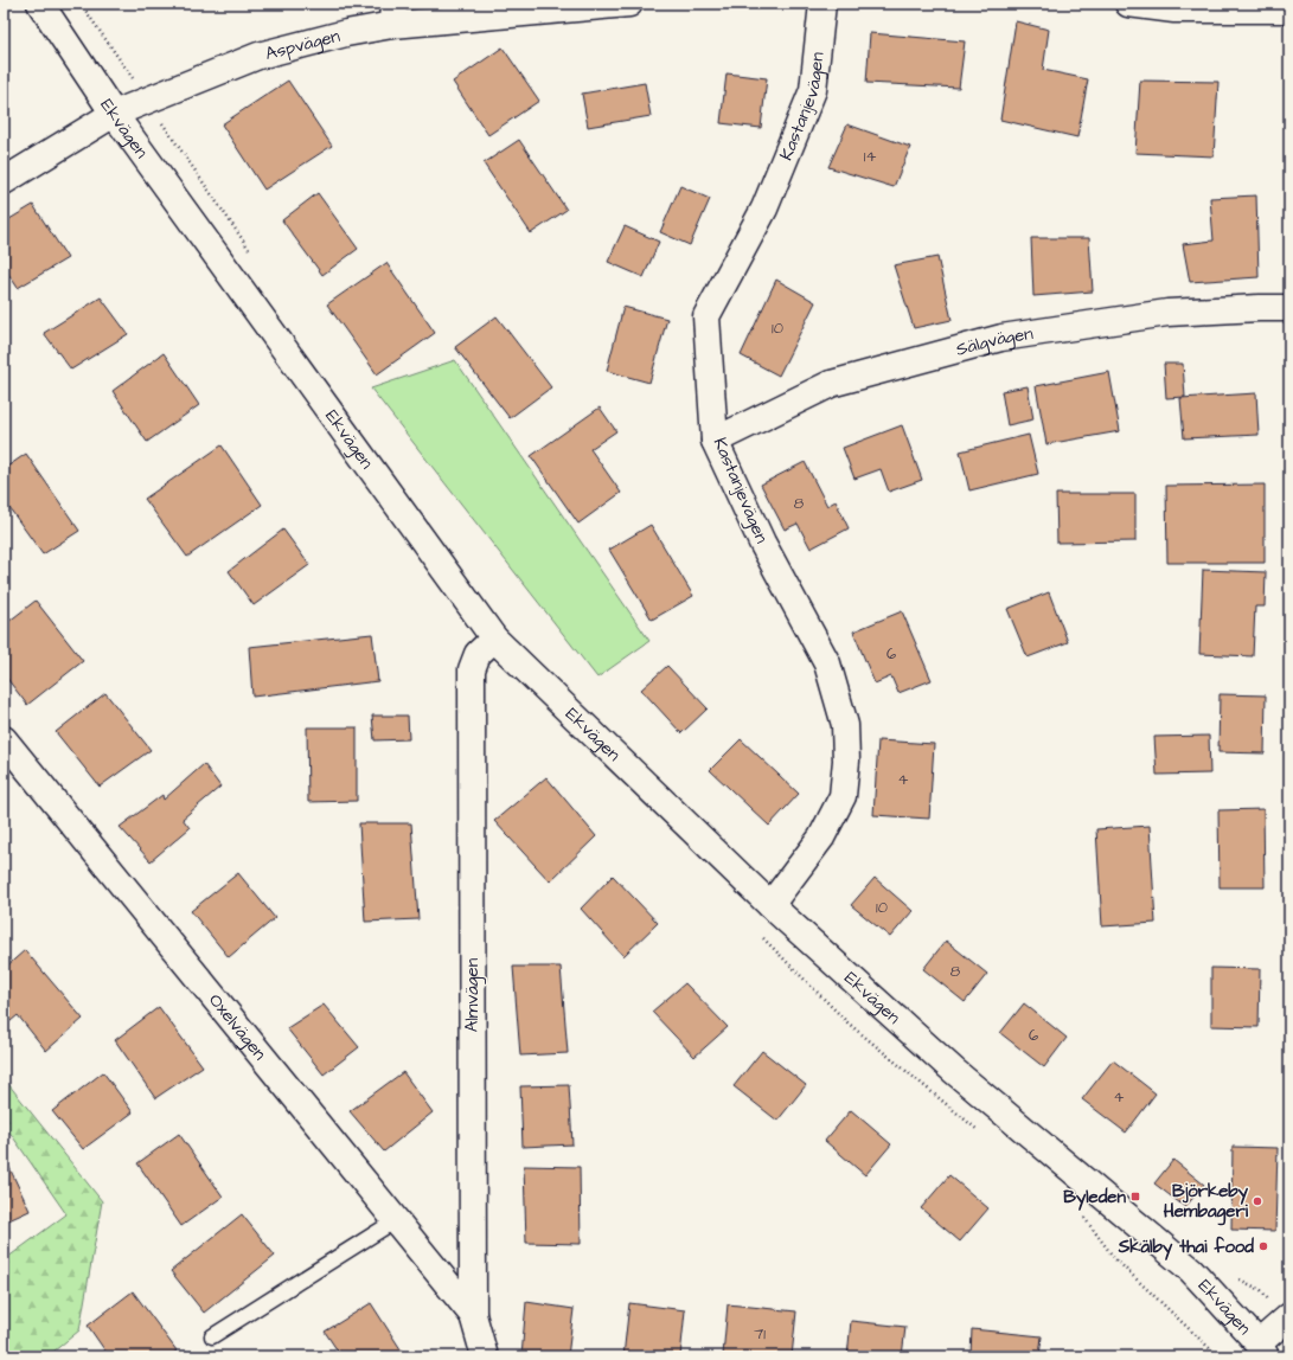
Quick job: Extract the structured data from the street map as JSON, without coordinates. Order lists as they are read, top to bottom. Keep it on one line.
{"streets":{"street":["Aspvägen","Kastanjevägen","Ekvägen","Sälgvägen","Almvägen","Oxelvägen"]},"crossings":[["Aspvägen","Ekvägen"],["Kastanjevägen","Ekvägen"],["Kastanjevägen","Sälgvägen"],["Ekvägen","Almvägen"],["Almvägen","Oxelvägen"]],"places":{"transit":["Byleden"],"other":["Björkeby Hembageri","Skälby thai food"]},"house_numbers":["14","10","8","6","4","10","8","6","4","71"]}
